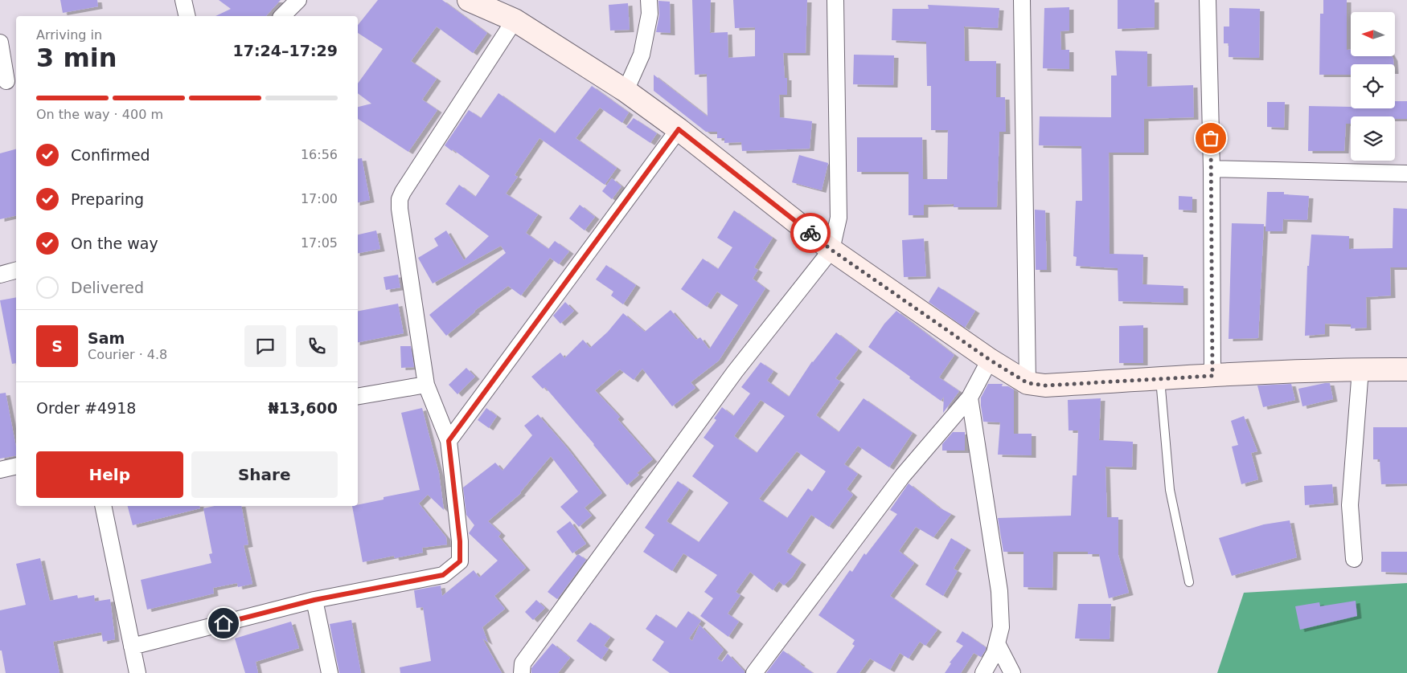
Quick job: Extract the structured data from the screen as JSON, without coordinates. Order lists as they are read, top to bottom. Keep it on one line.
{"north":"left","page":{"heading":["3 min","Arriving in","17:24–17:29"],"panel":["Sam","Courier · 4.8","Order #4918","₦13,600"],"bar":"On the way · 400 m","list":[["Confirmed","16:56"],["Preparing","17:00"],["On the way","17:05"],"Delivered"],"round":"S","buttons":["Help","Share"]}}
